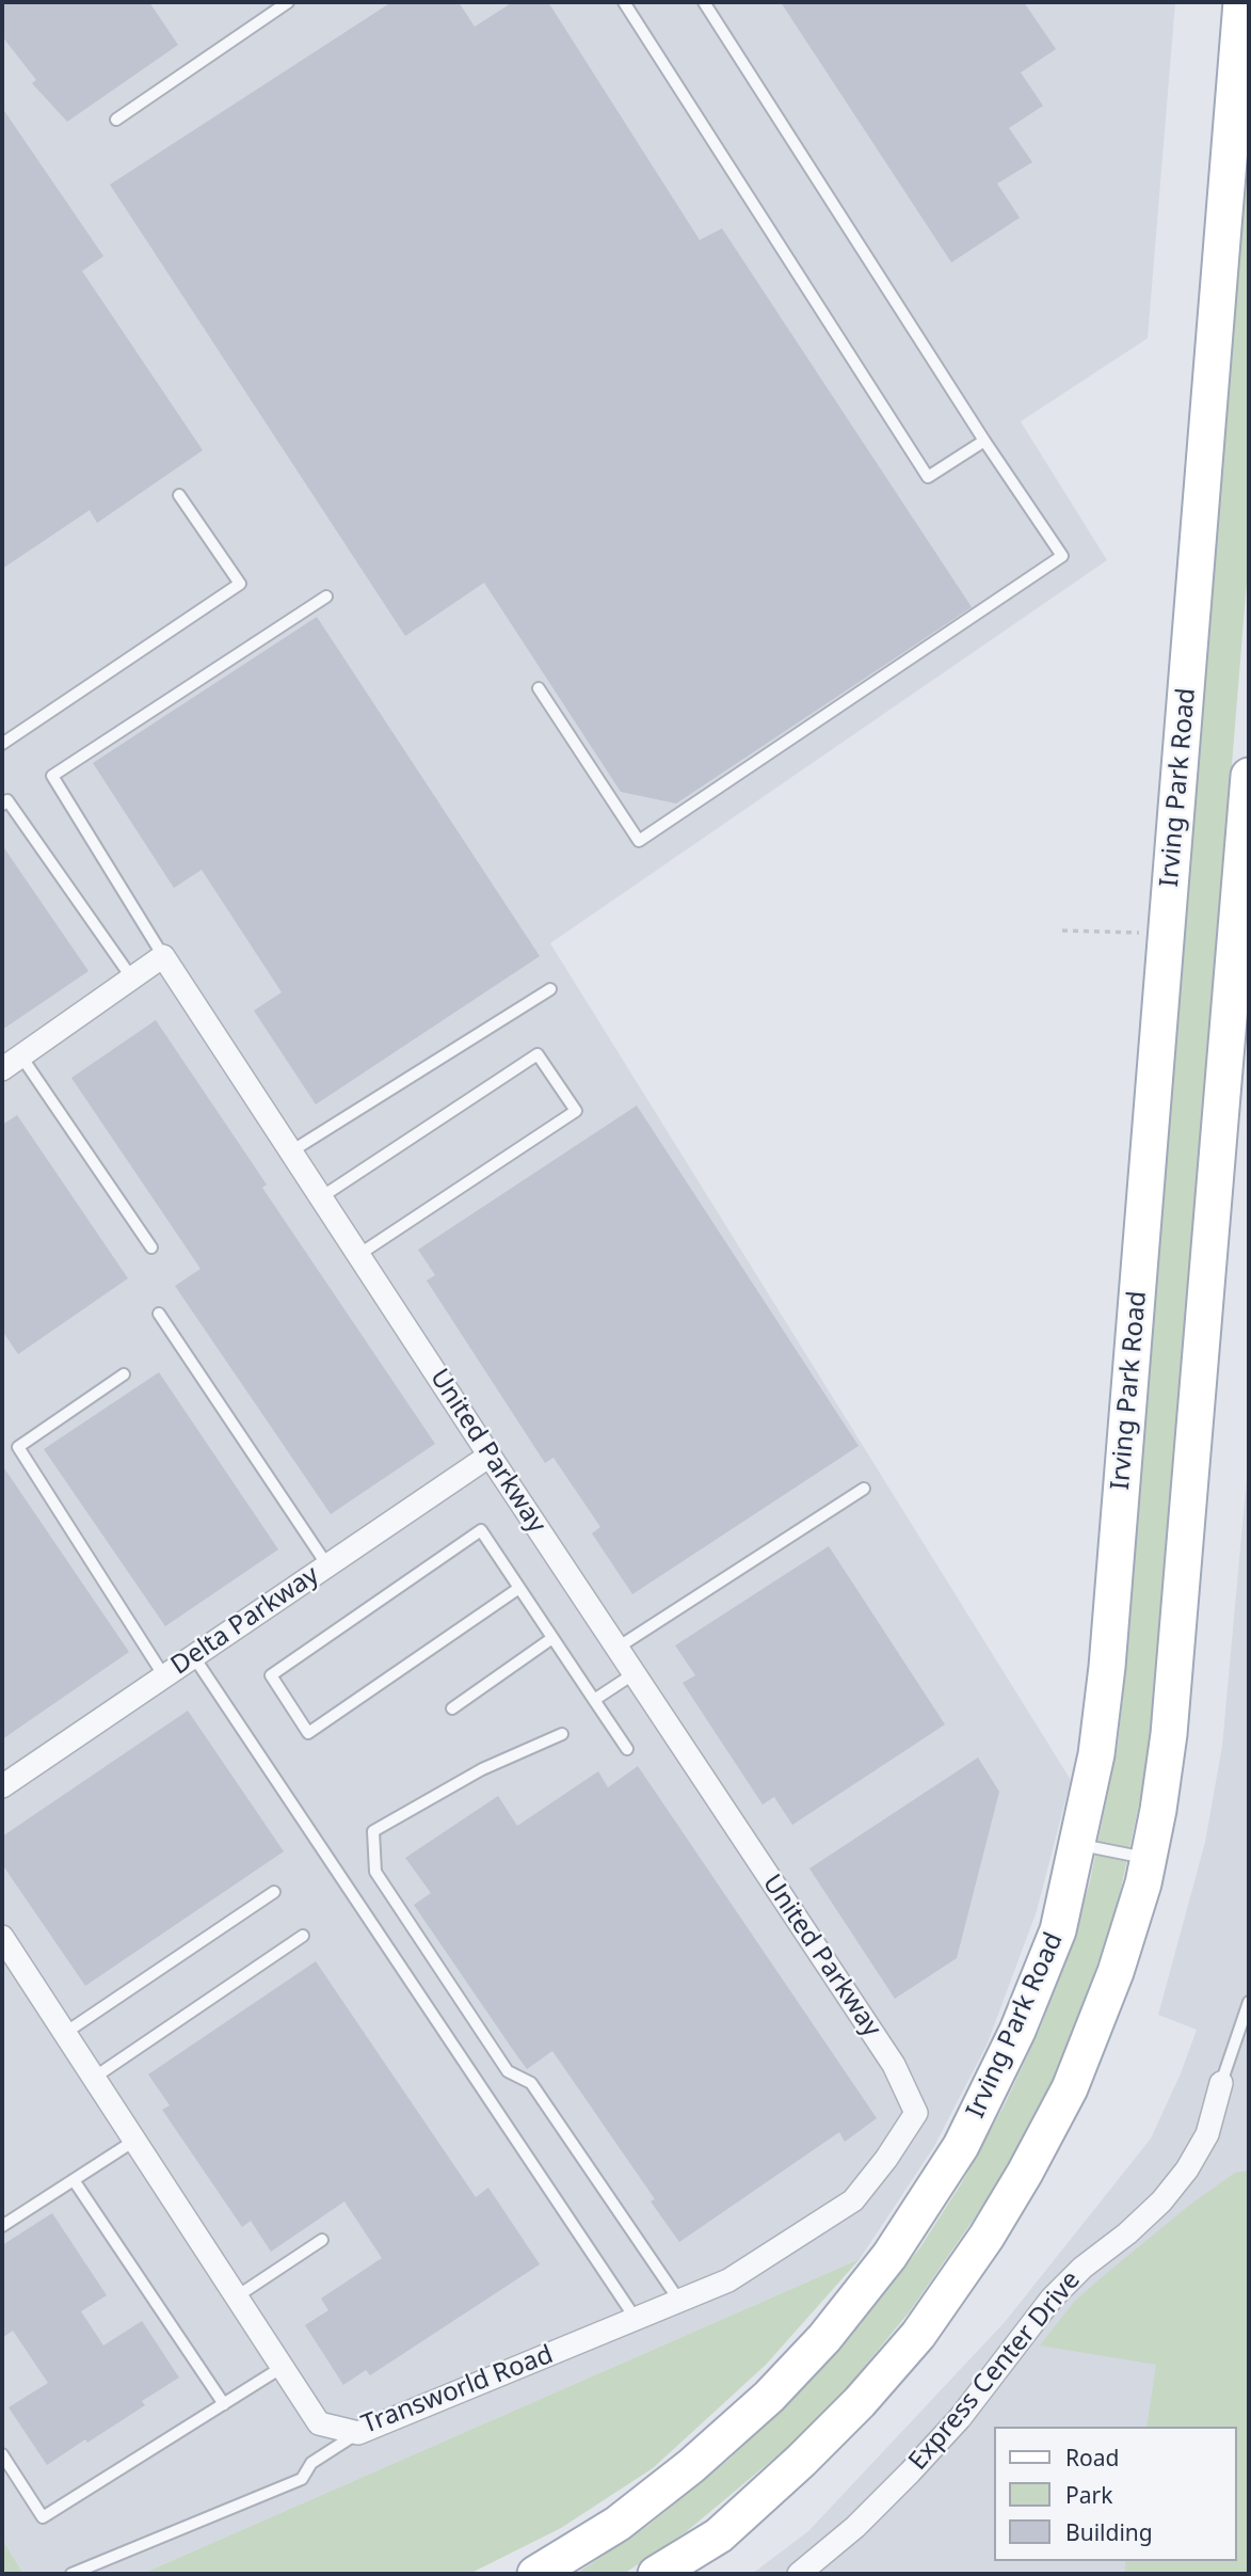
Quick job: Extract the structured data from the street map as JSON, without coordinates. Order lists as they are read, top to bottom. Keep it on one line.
{"streets":{"main road":["Irving Park Road"],"street":["United Parkway","Delta Parkway","Express Center Drive","Transworld Road"]},"crossings":[["United Parkway","Delta Parkway"],["United Parkway","Transworld Road"]],"legend":["Road","Park","Building"]}
